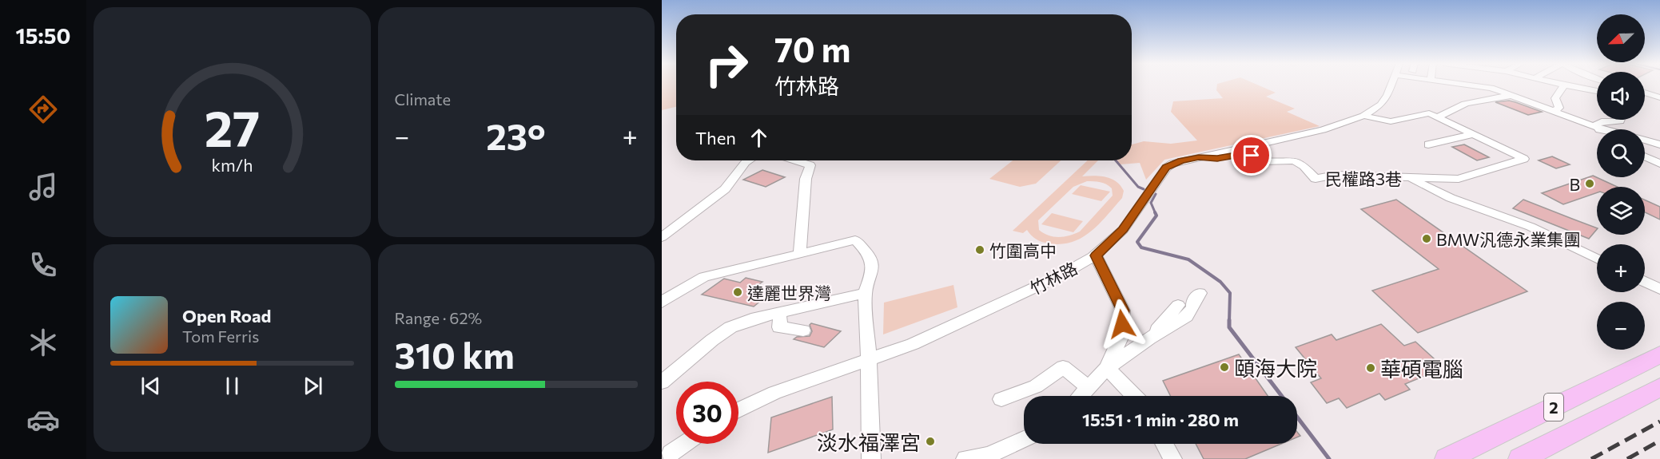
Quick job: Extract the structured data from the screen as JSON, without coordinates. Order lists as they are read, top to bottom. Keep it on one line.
{"streets":{"main road":["2"],"street":["民權路3巷","竹林路"]},"crossings":[["民權路3巷","竹林路"]],"places":["B","BMW汎德永業集團","竹圍高中","達麗世界灣","頤海大院","華碩電腦","淡水福澤宮"],"north":"bottom left","page":{"tabs":"15:50","tile":["Climate",["Range · 62%","310 km"]],"map_buttons":["+","−"],"turn":["70 m","竹林路"],"then":"Then","heat":["−","23°","+"],"song":["Open Road","Tom Ferris"],"limit":"30","trip":"15:51 · 1 min · 280 m","gauge":["27","km/h"]}}
